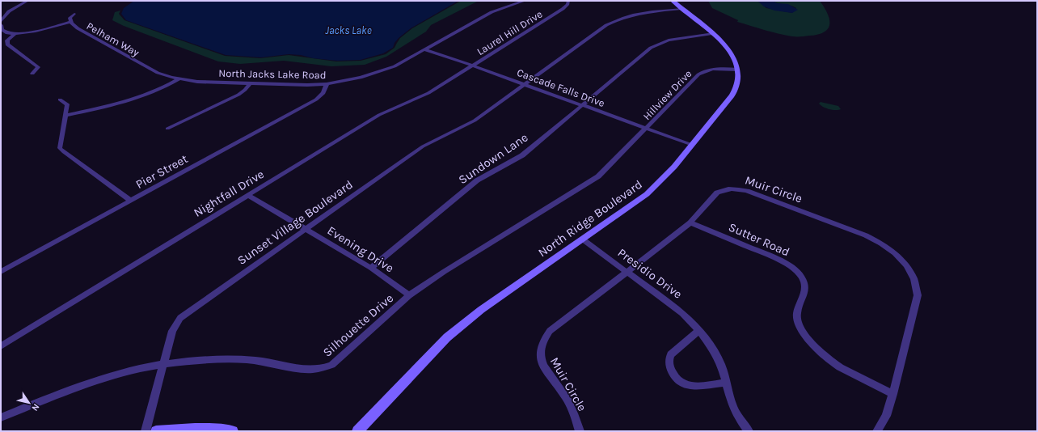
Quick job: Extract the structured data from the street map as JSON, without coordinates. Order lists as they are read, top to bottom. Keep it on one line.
{"streets":{"street":["Laurel Hill Drive","Pelham Way","North Jacks Lake Road","Cascade Falls Drive","Hillview Drive","Sundown Lane","Pier Street","Muir Circle","Nightfall Drive","North Ridge Boulevard","Sunset Village Boulevard","Sutter Road","Evening Drive","Presidio Drive","Silhouette Drive"]},"crossings":[["Laurel Hill Drive","Cascade Falls Drive"],["Laurel Hill Drive","Nightfall Drive"],["Pelham Way","North Jacks Lake Road"],["North Jacks Lake Road","Cascade Falls Drive"],["North Jacks Lake Road","Pier Street"],["Cascade Falls Drive","Hillview Drive"],["Cascade Falls Drive","Sundown Lane"],["Cascade Falls Drive","Nightfall Drive"],["Cascade Falls Drive","North Ridge Boulevard"],["Cascade Falls Drive","Sunset Village Boulevard"],["Cascade Falls Drive","Silhouette Drive"],["Hillview Drive","North Ridge Boulevard"],["Hillview Drive","Silhouette Drive"],["Sundown Lane","North Ridge Boulevard"],["Sundown Lane","Evening Drive"],["Muir Circle","Sutter Road"],["Muir Circle","Presidio Drive"],["Nightfall Drive","Evening Drive"],["North Ridge Boulevard","Sunset Village Boulevard"],["North Ridge Boulevard","Presidio Drive"],["Sunset Village Boulevard","Evening Drive"],["Sunset Village Boulevard","Silhouette Drive"],["Evening Drive","Silhouette Drive"]],"water":["Jacks Lake"],"north":"bottom right"}
